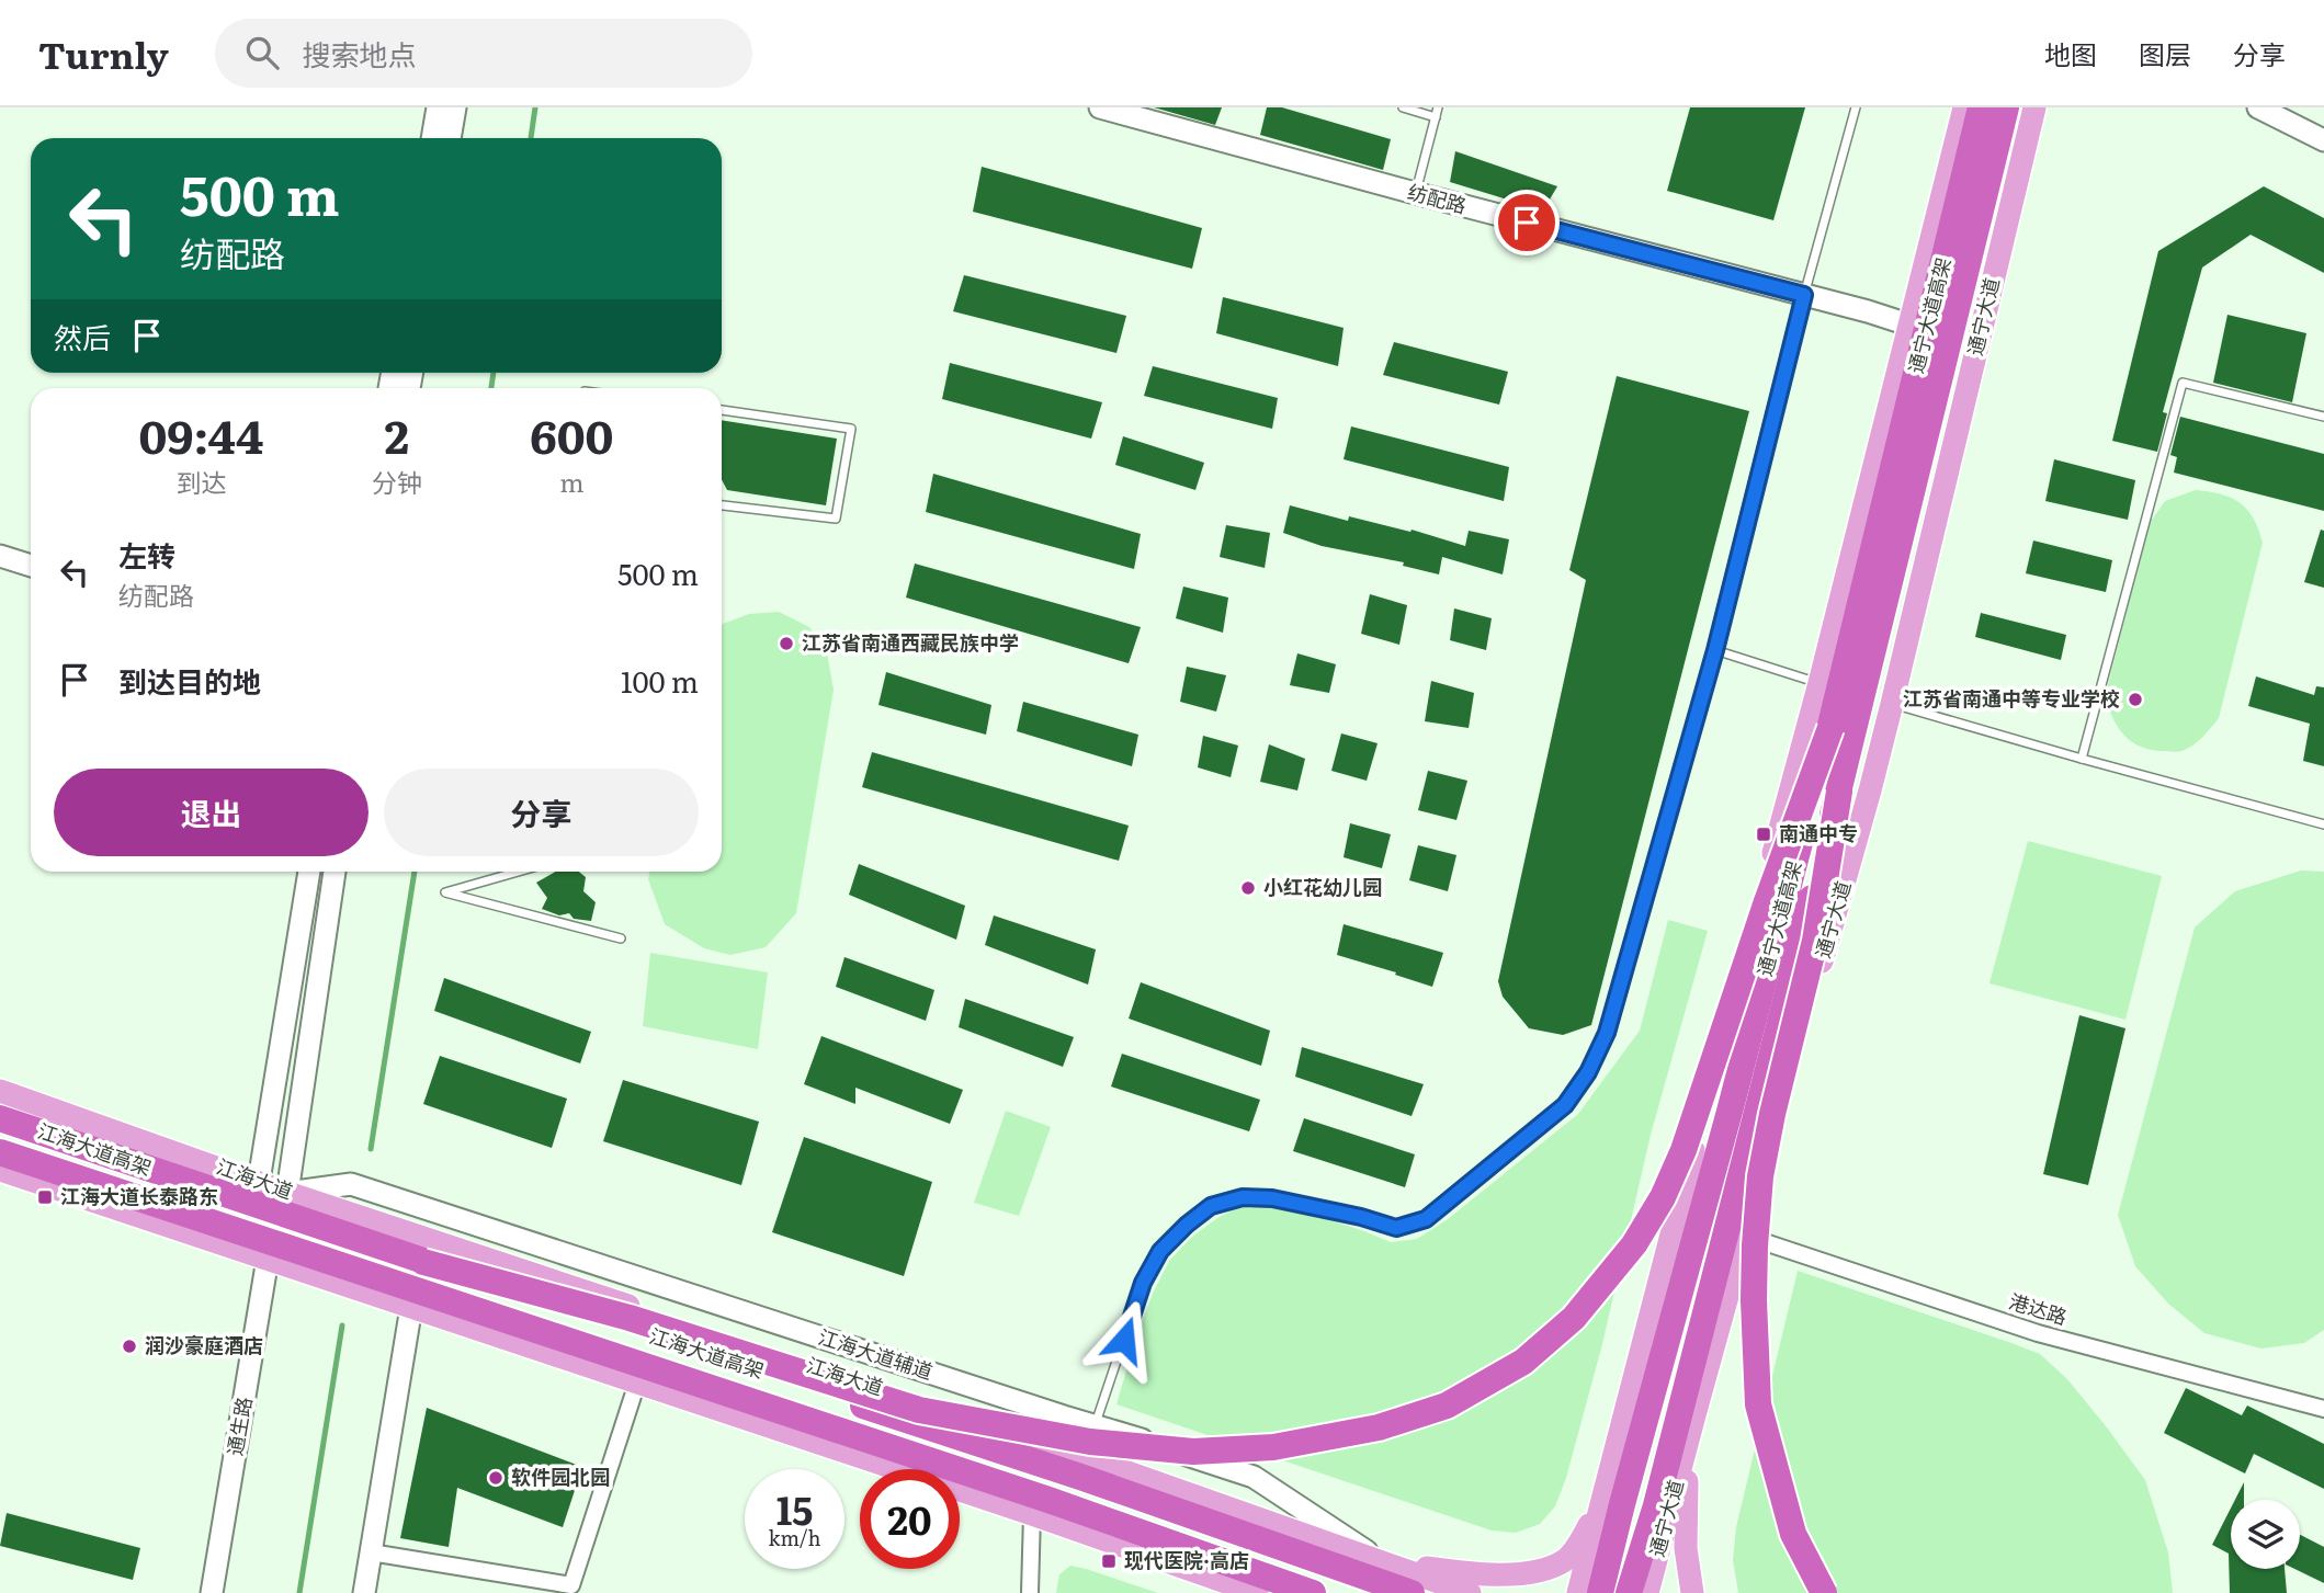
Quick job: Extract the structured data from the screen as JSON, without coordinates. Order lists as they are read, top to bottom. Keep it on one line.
{"streets":{"highway":["通宁大道高架","江海大道高架"],"main road":["通宁大道","江海大道"],"street":["纺配路","港达路","江海大道辅道","通生路"]},"crossings":[["通宁大道","港达路"],["江海大道","江海大道辅道"]],"places":{"other":["江苏省南通西藏民族中学","江苏省南通中等专业学校","小红花幼儿园","润沙豪庭酒店","软件园北园"],"transit":["南通中专","江海大道长泰路东","现代医院·高店"]},"page":{"header":"Turnly","search":"搜索地点","nav":["地图","图层","分享"],"turn":["500 m","纺配路"],"then":"然后","eta":["09:44","到达","2","分钟","600","m"],"list":[{"name":"左转","note":"纺配路","value":"500 m"},{"name":"到达目的地","value":"100 m"}],"buttons":["退出","分享"],"speed":"15 km/h","limit":"20"}}
